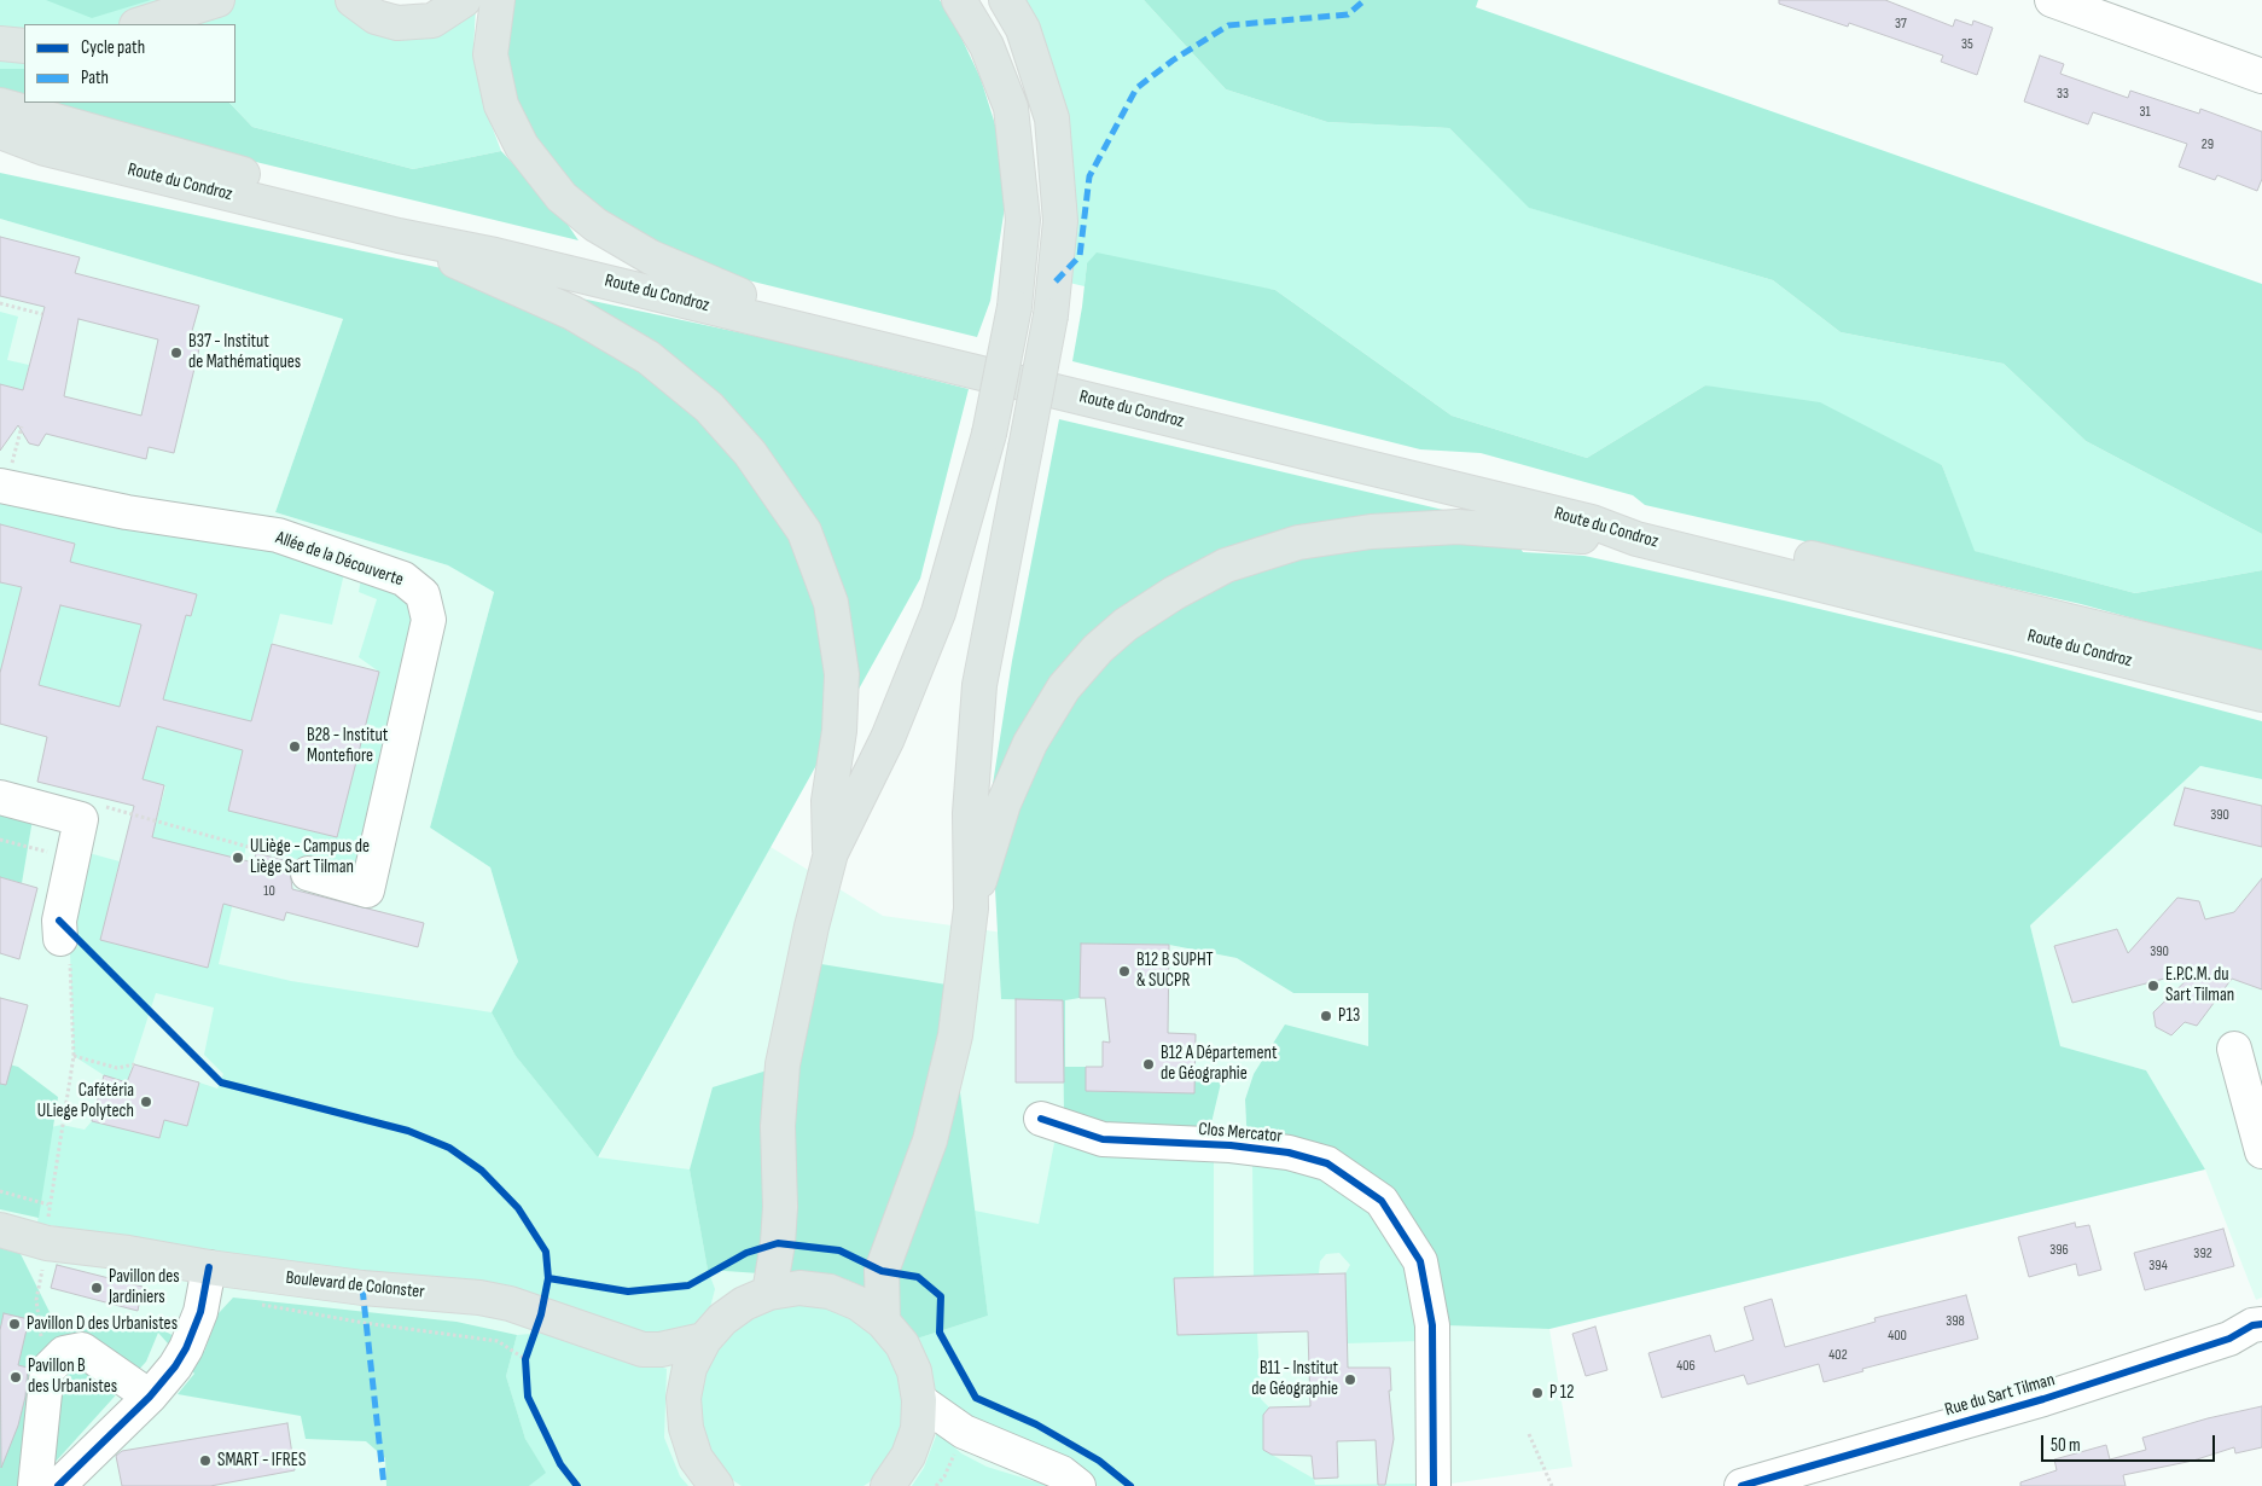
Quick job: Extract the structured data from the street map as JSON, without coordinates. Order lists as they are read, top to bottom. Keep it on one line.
{"streets":{"main road":["Route du Condroz","Boulevard de Colonster"],"street":["Allée de la Découverte","Clos Mercator","Rue du Sart Tilman"]},"places":["B37 - Institut de Mathématiques","B28 - Institut Montefiore","ULiège - Campus de Liège Sart Tilman","B12 B SUPHT & SUCPR","E.P.C.M. du Sart Tilman","P13","B12 A Département de Géographie","Cafétéria ULiege Polytech","Pavillon des Jardiniers","Pavillon D des Urbanistes","Pavillon B des Urbanistes","B11 - Institut de Géographie","P 12","SMART - IFRES"],"house_numbers":["37","35","33","31","29","390","10","390","396","392","394","398","400","402","406"],"legend":["Cycle path","Path"],"scale_bar":"50 m"}
